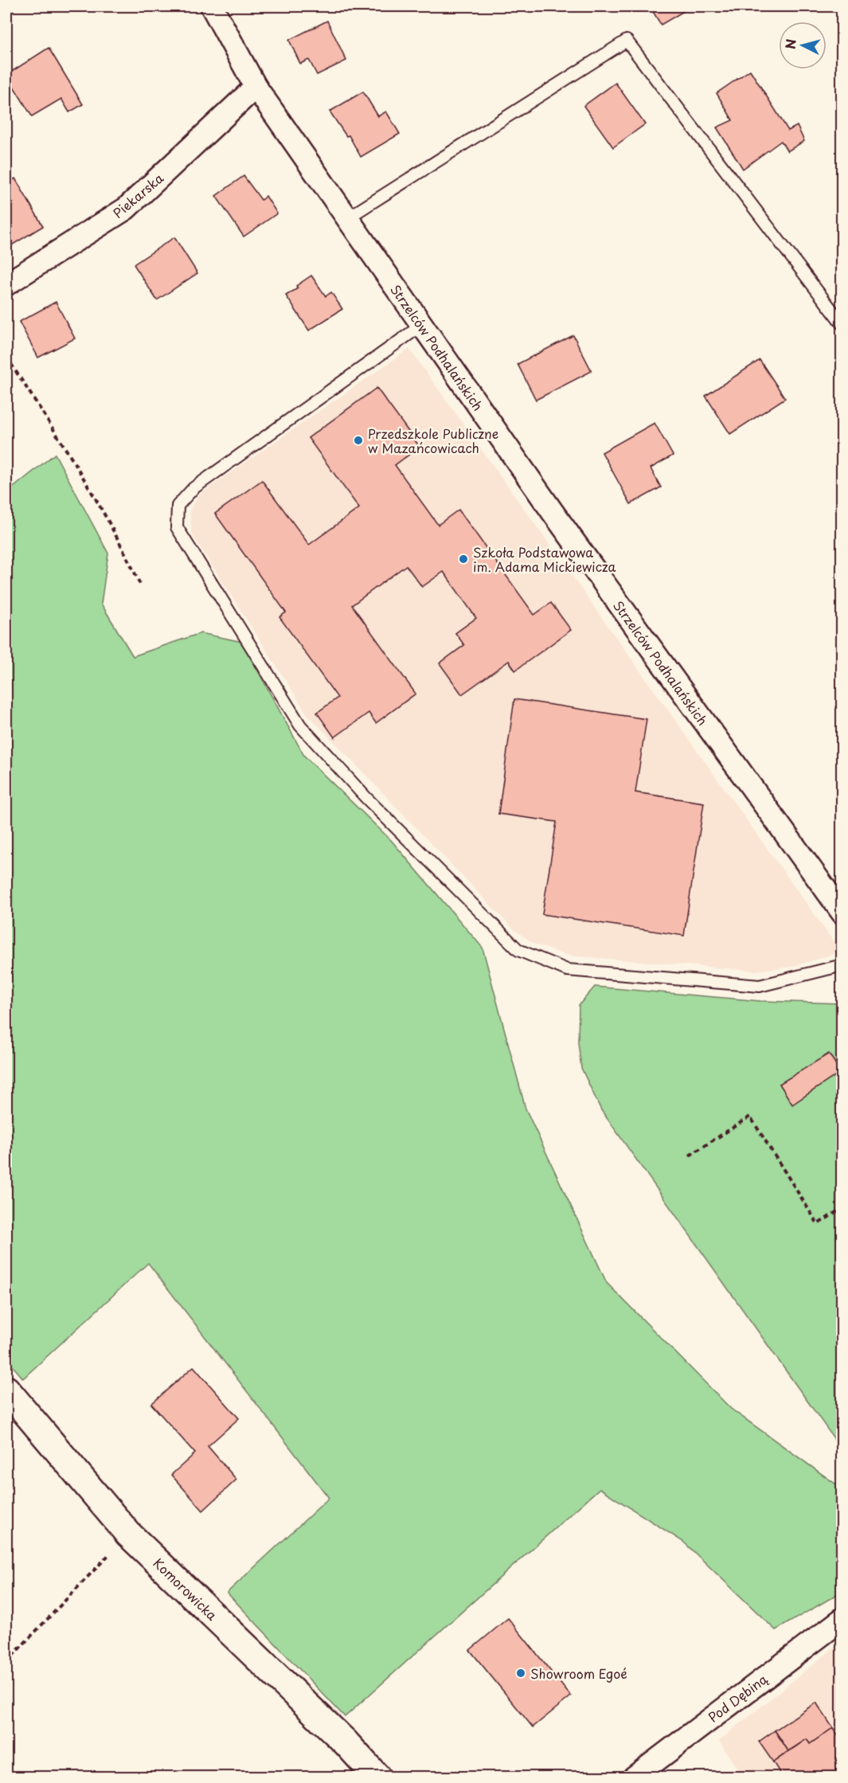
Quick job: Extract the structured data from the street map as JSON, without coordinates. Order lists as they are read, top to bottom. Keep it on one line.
{"streets":{"street":["Piekarska","Strzelców Podhalańskich","Komorowicka","Pod Dębiną"]},"crossings":[["Piekarska","Strzelców Podhalańskich"]],"places":["Przedszkole Publiczne w Mazańcowicach","Szkoła Podstawowa im. Adama Mickiewicza","Showroom Egoé"],"north":"left"}
